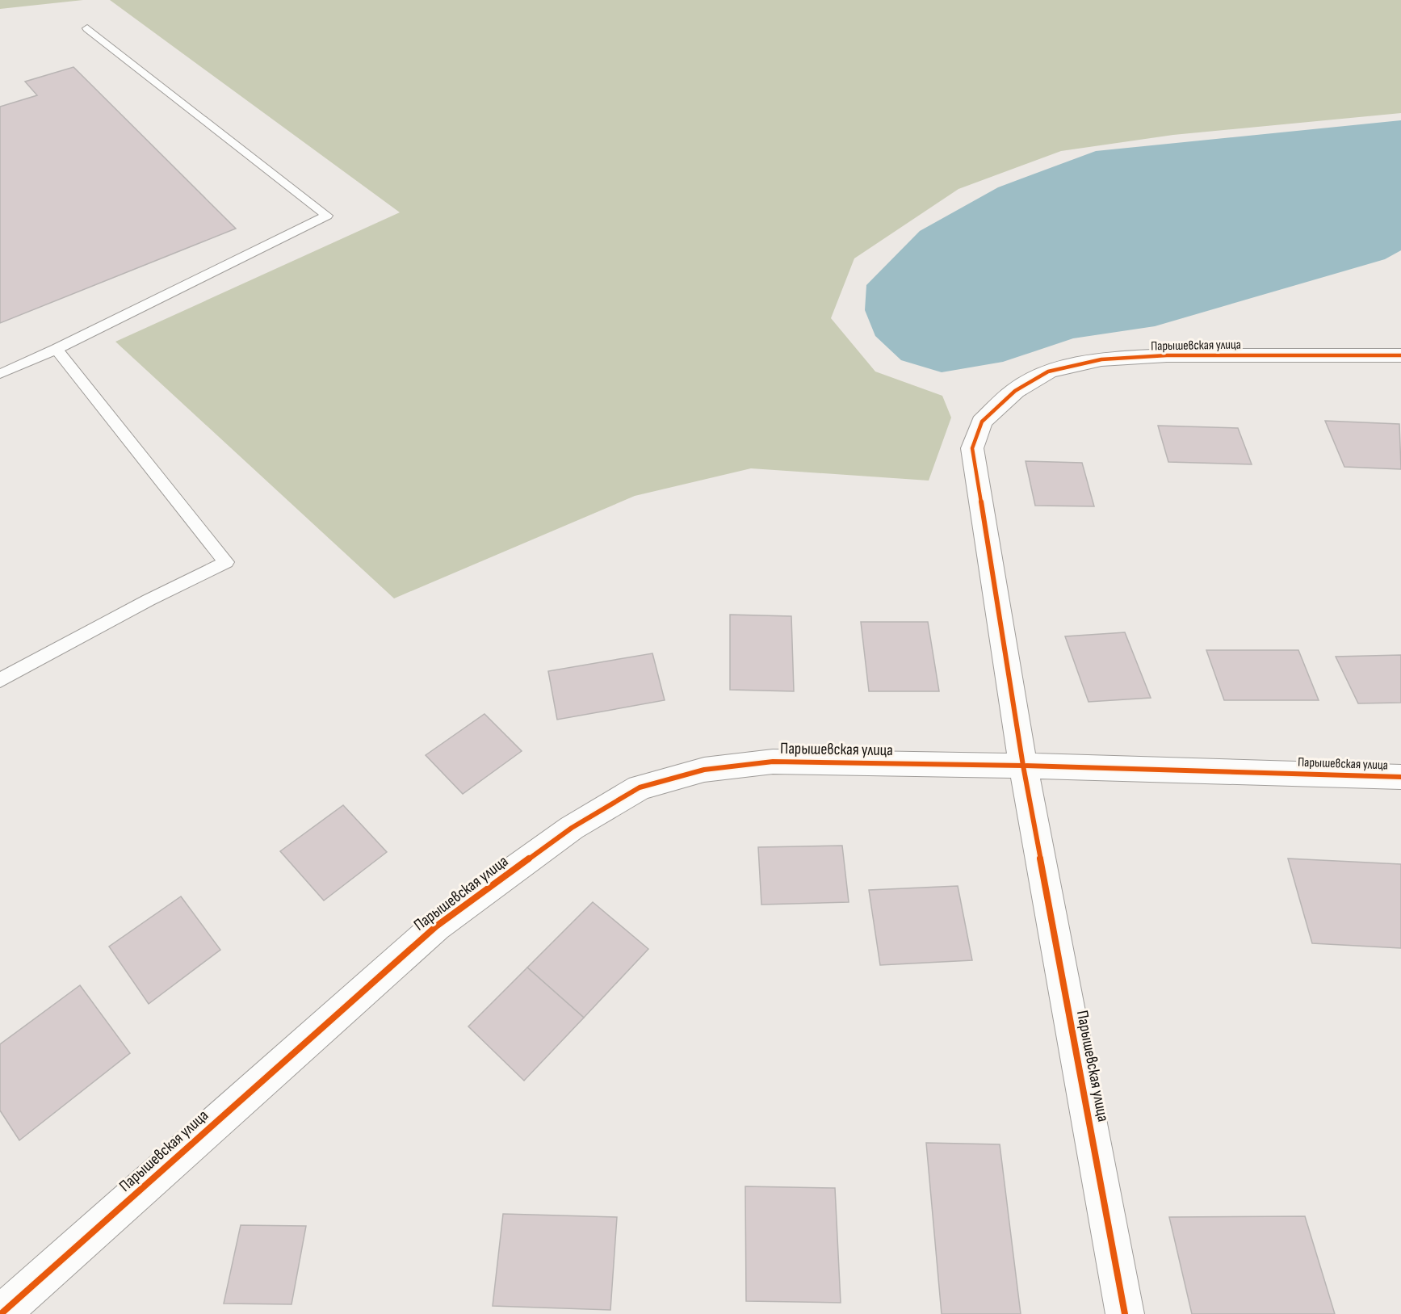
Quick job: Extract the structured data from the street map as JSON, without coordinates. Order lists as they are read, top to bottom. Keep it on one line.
{"streets":{"street":["Парышевская улица"]}}
